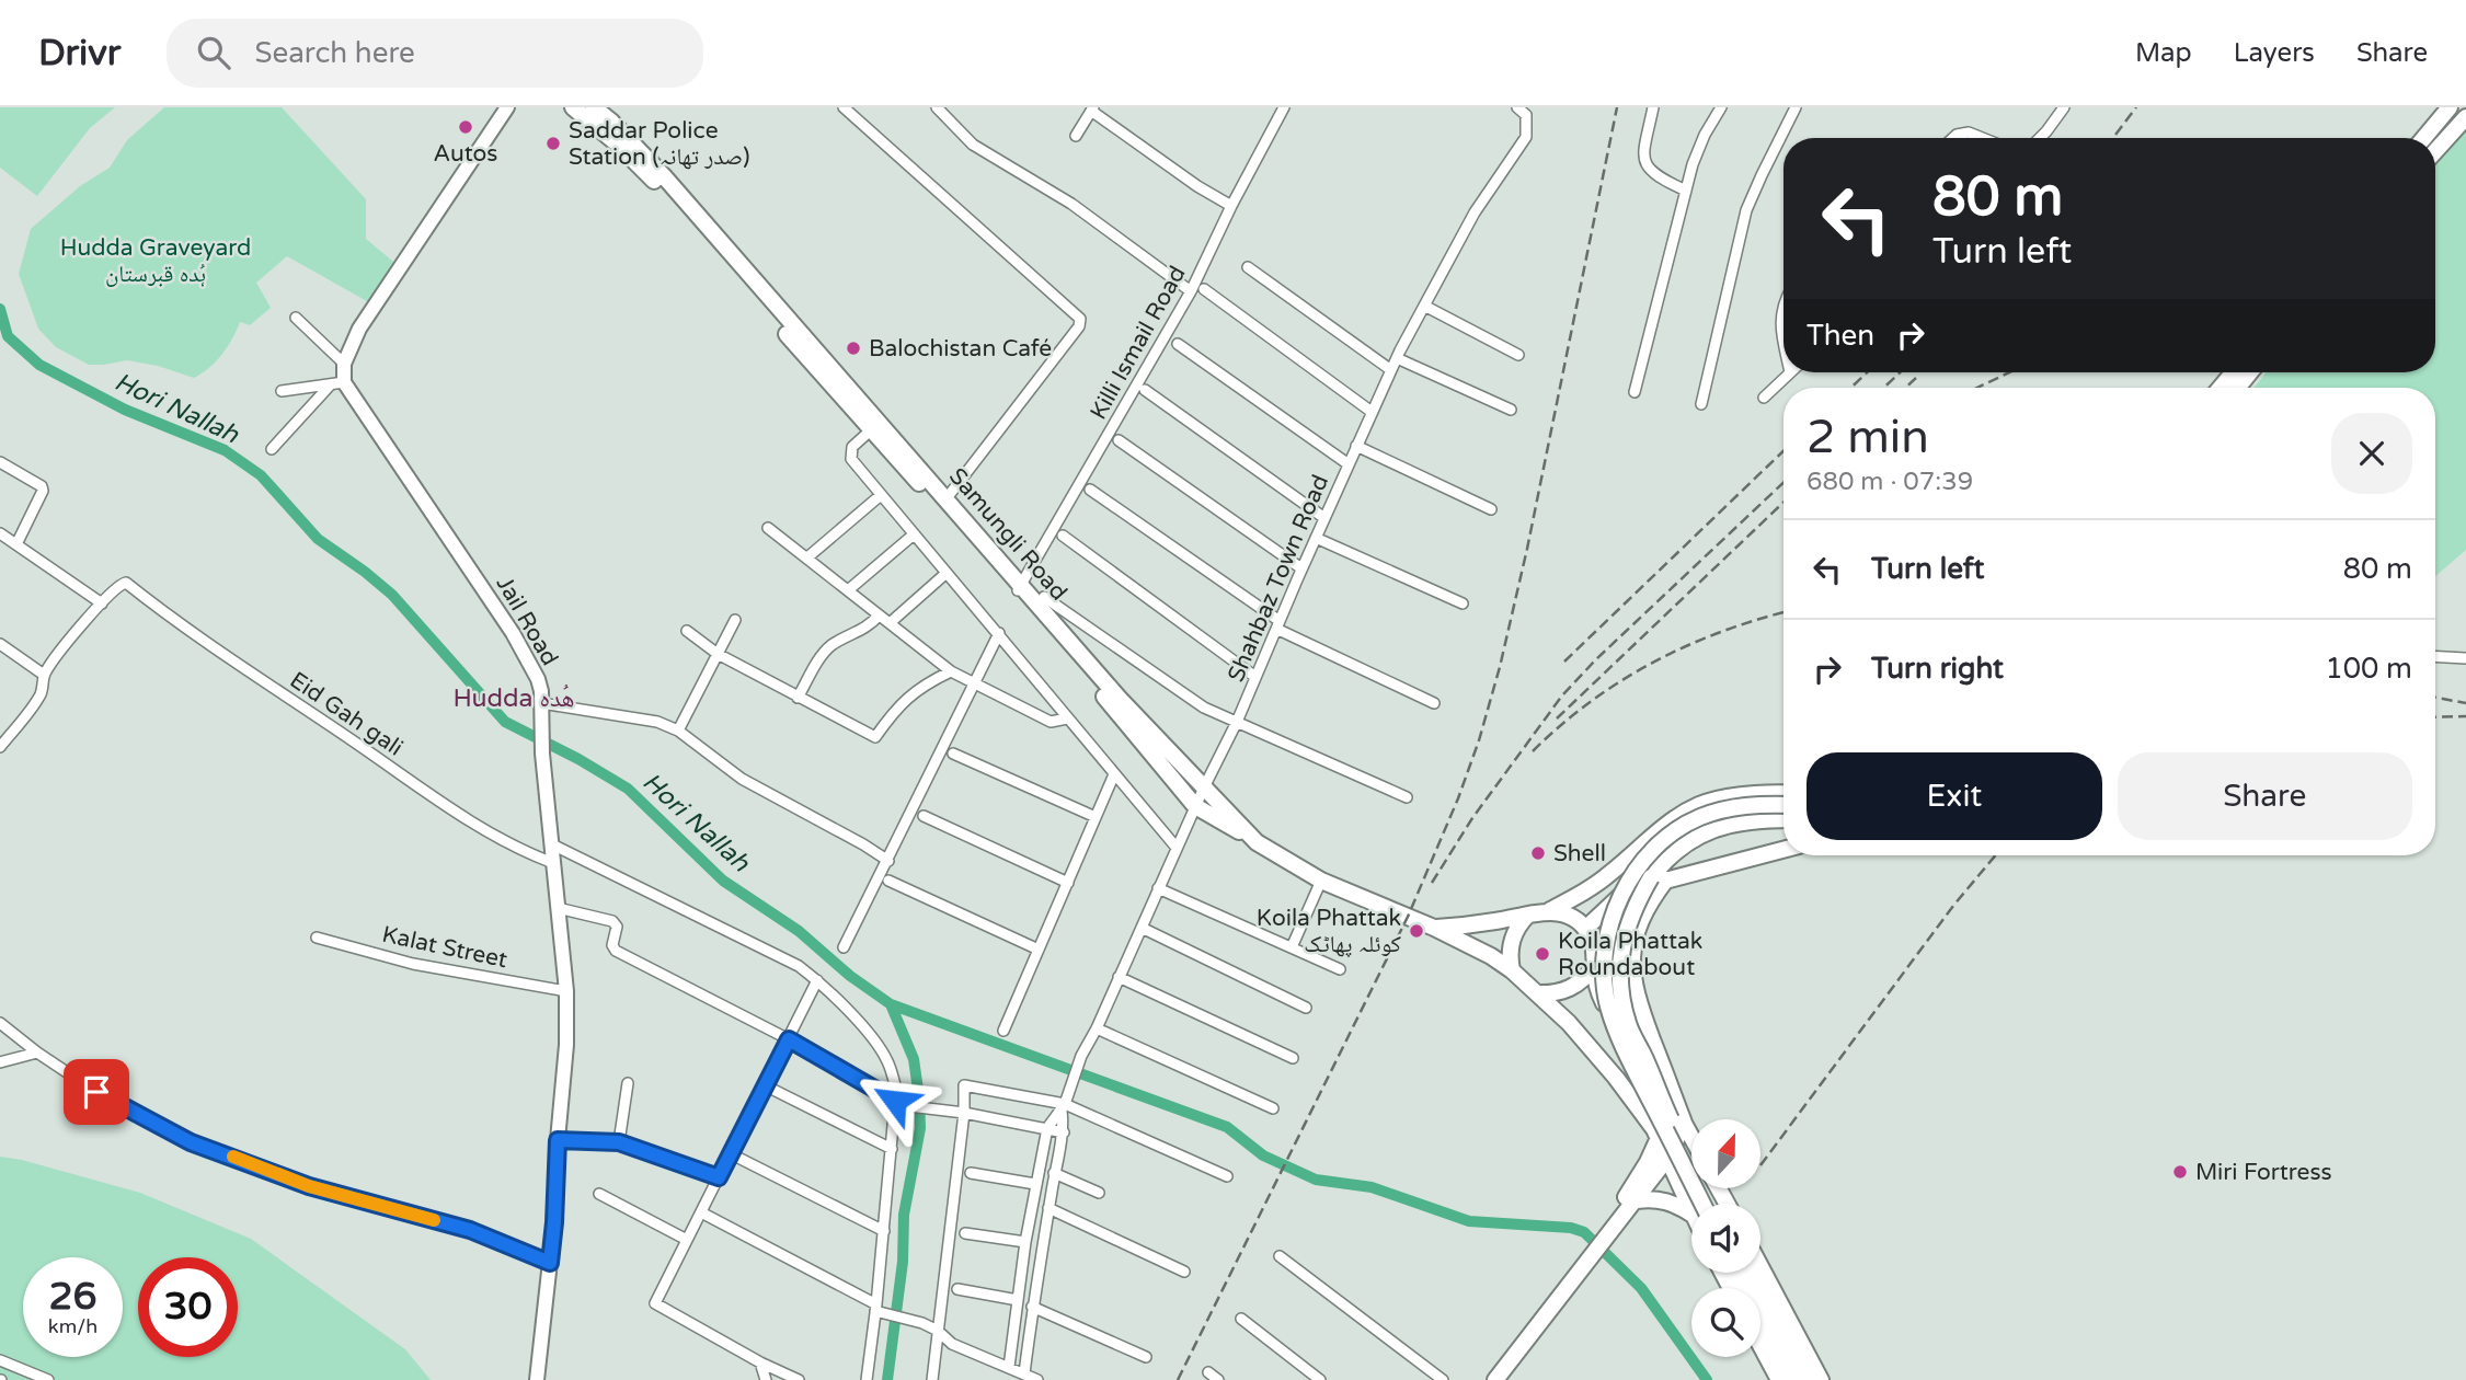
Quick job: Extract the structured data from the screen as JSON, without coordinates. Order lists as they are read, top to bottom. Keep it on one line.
{"streets":{"main road":["Samungli Road","Jail Road"],"street":["Killi Ismail Road","Shahbaz Town Road","Eid Gah gali","Kalat Street"]},"crossings":[["Killi Ismail Road","Samungli Road"],["Samungli Road","Shahbaz Town Road"],["Jail Road","Eid Gah gali"],["Jail Road","Kalat Street"]],"districts":["Hudda ھُدہ"],"water":["Hori Nallah"],"parks":["Hudda Graveyard ہُدہ قبرستان"],"places":["Autos","Saddar Police Station (صدر تھانہ)","Balochistan Café","Shell","Koila Phattak کوئلہ پھاٹک","Koila Phattak Roundabout","Miri Fortress"],"north":"top","page":{"header":"Drivr","search":"Search here","nav":["Map","Layers","Share"],"turn":["80 m","Turn left"],"then":"Then","heading":["2 min","680 m · 07:39"],"list":[{"name":"Turn left","value":"80 m"},{"name":"Turn right","value":"100 m"}],"buttons":["Exit","Share"],"speed":"26 km/h","limit":"30"}}
